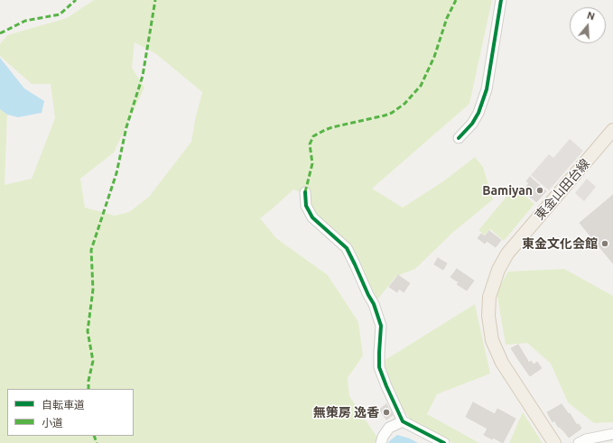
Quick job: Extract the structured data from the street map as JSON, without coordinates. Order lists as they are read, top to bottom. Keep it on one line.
{"streets":{"main road":["東金山田台線"]},"places":["Bamiyan","東金文化会館","無策房 逸香"],"legend":["自転車道","小道"],"north":"top"}
